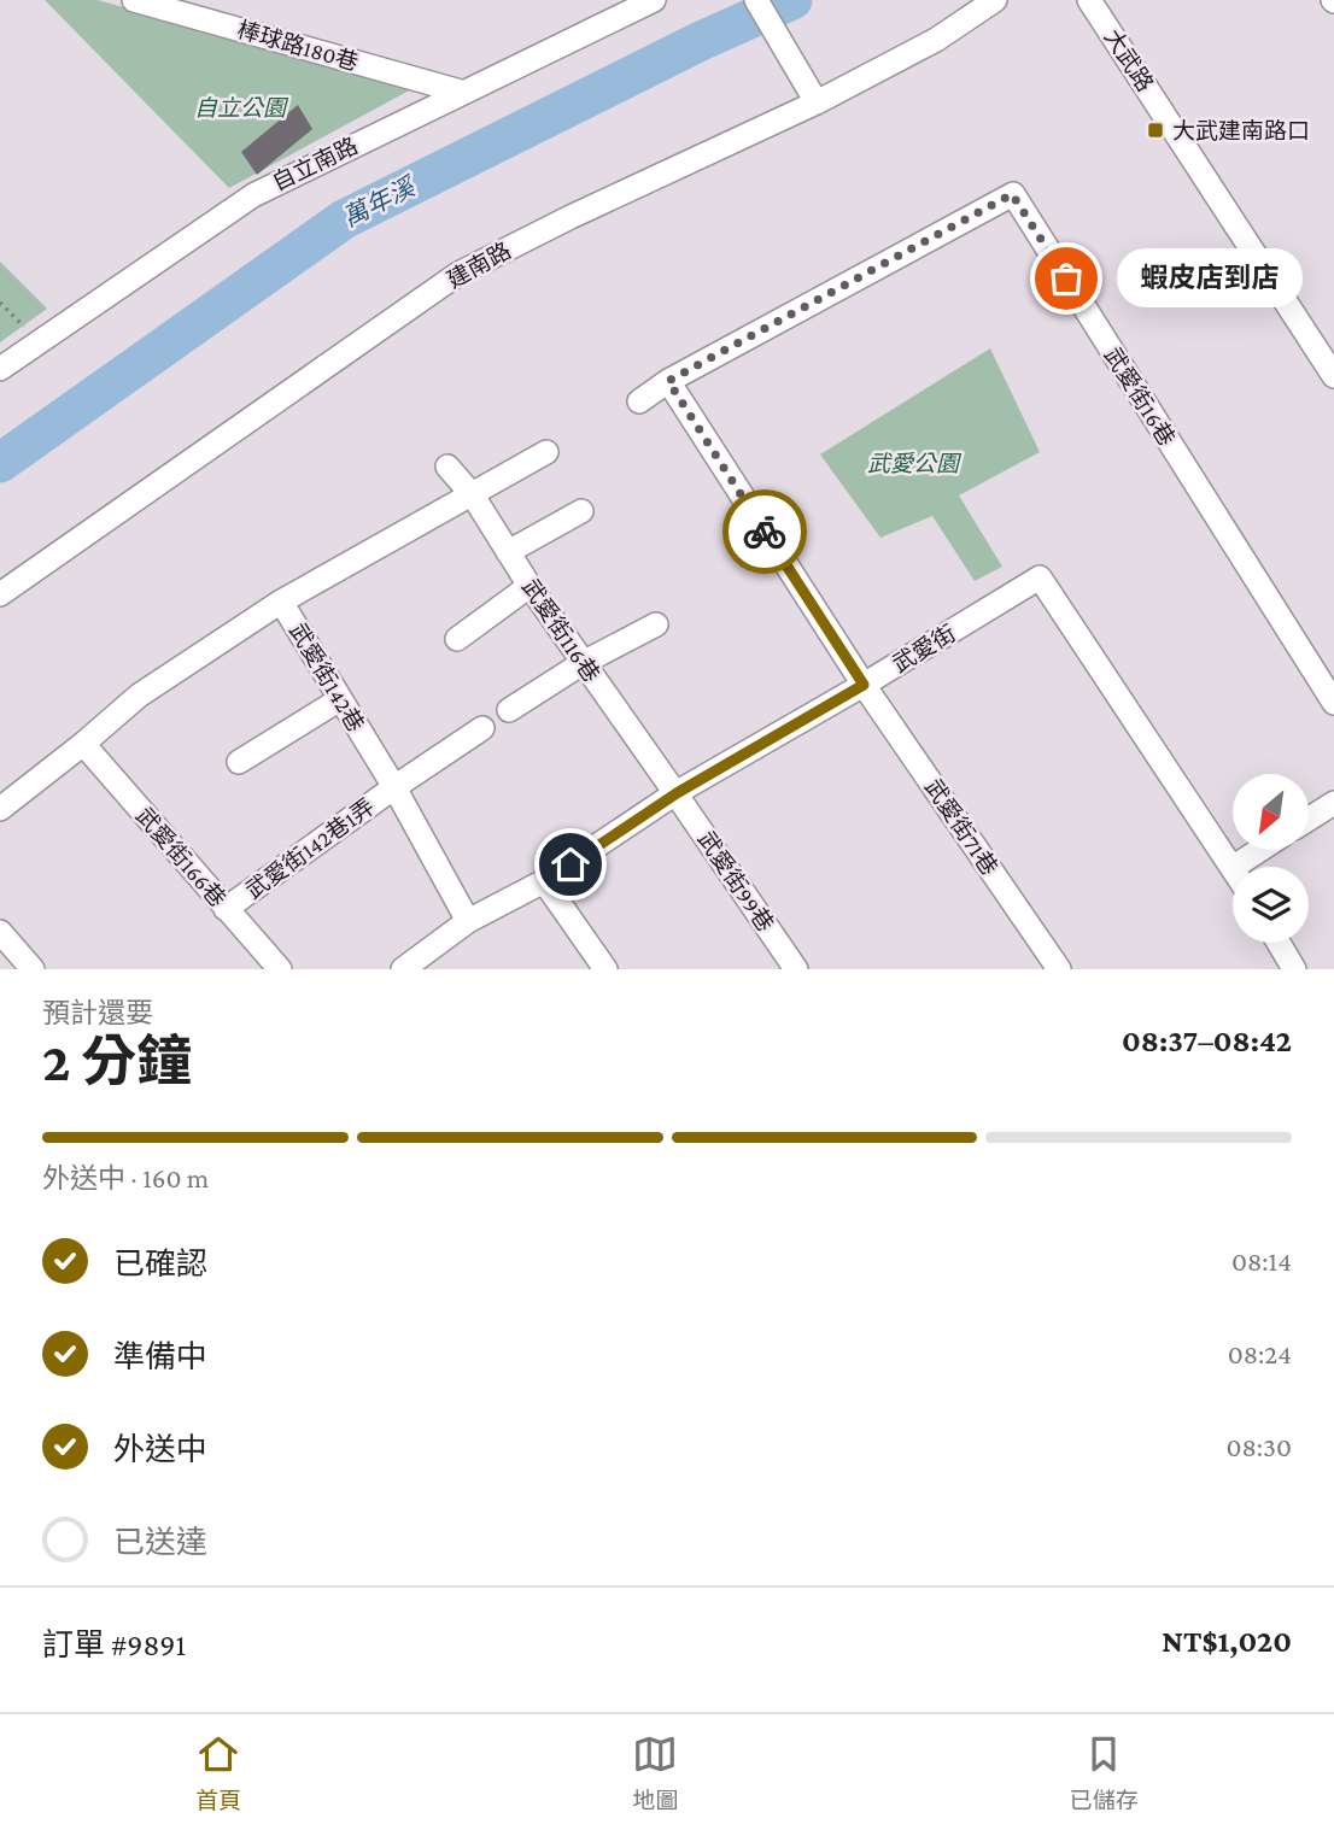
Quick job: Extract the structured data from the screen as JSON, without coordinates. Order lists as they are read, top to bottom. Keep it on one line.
{"streets":{"street":["棒球路180巷","大武路","自立南路","建南路","武愛街16巷","武愛街116巷","武愛街","武愛街142巷","武愛街71巷","武愛街142巷1弄","武愛街166巷","武愛街99巷"]},"crossings":[["棒球路180巷","自立南路"],["武愛街16巷","武愛街71巷"],["武愛街116巷","武愛街"],["武愛街116巷","武愛街99巷"],["武愛街","武愛街142巷"],["武愛街","武愛街71巷"],["武愛街","武愛街99巷"],["武愛街142巷","武愛街142巷1弄"],["武愛街142巷","武愛街166巷"],["武愛街142巷1弄","武愛街166巷"]],"water":["萬年溪"],"parks":["自立公園","武愛公園"],"places":{"transit":["大武建南路口"],"other":["蝦皮店到店"]},"north":"bottom left","page":{"bubble":"蝦皮店到店","heading":["2 分鐘","預計還要","08:37–08:42"],"panel":["訂單 #9891","NT$1,020"],"bar":"外送中 · 160 m","list":[["已確認","08:14"],["準備中","08:24"],["外送中","08:30"],"已送達"],"tabs":["首頁","地圖","已儲存"]}}
